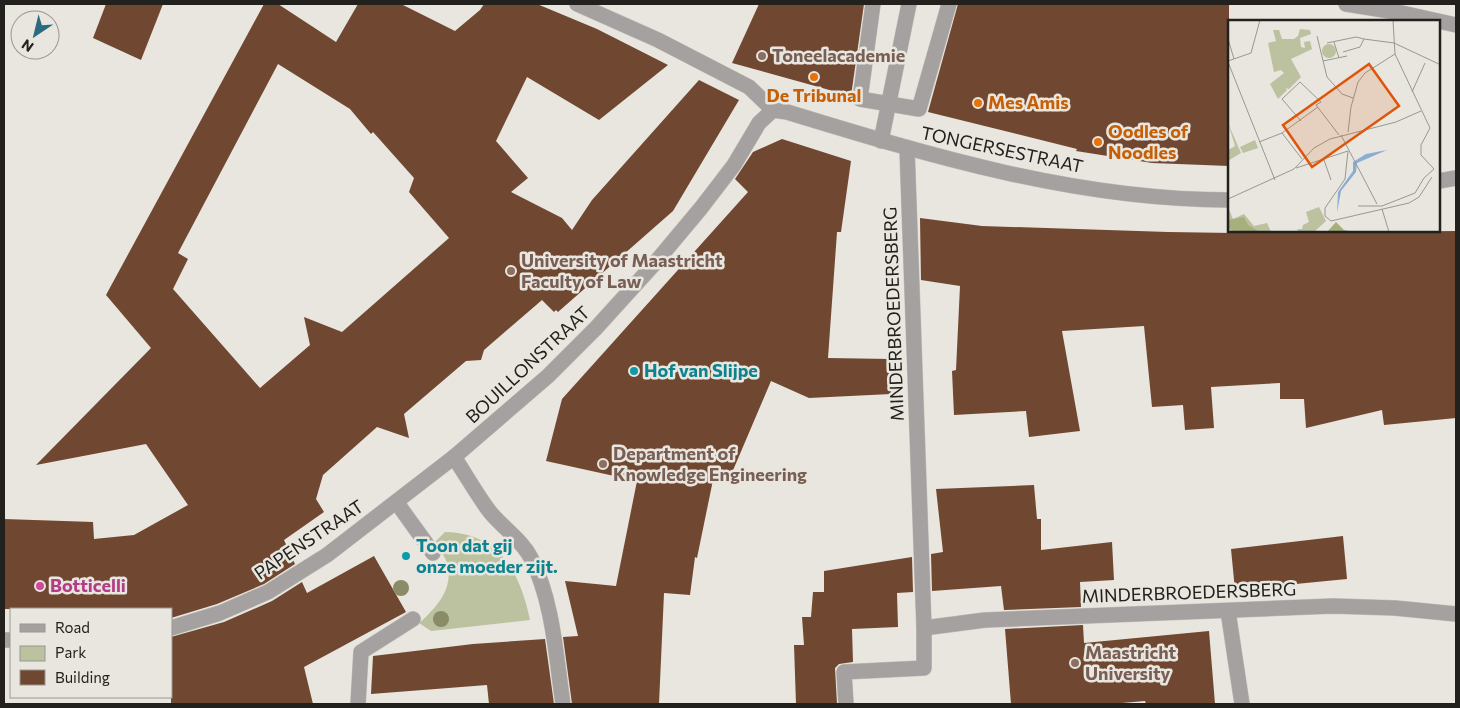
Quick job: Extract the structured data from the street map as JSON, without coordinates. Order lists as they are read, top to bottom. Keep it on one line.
{"streets":{"street":["TONGERSESTRAAT","MINDERBROEDERSBERG","BOUILLONSTRAAT","PAPENSTRAAT"]},"crossings":[["TONGERSESTRAAT","MINDERBROEDERSBERG"],["TONGERSESTRAAT","BOUILLONSTRAAT"],["BOUILLONSTRAAT","PAPENSTRAAT"]],"places":["Toneelacademie","De Tribunal","Mes Amis","Oodles of Noodles","University of Maastricht Faculty of Law","Hof van Slijpe","Department of Knowledge Engineering","Toon dat gij onze moeder zijt.","Botticelli","Maastricht University"],"legend":["Road","Park","Building"],"north":"bottom left"}
